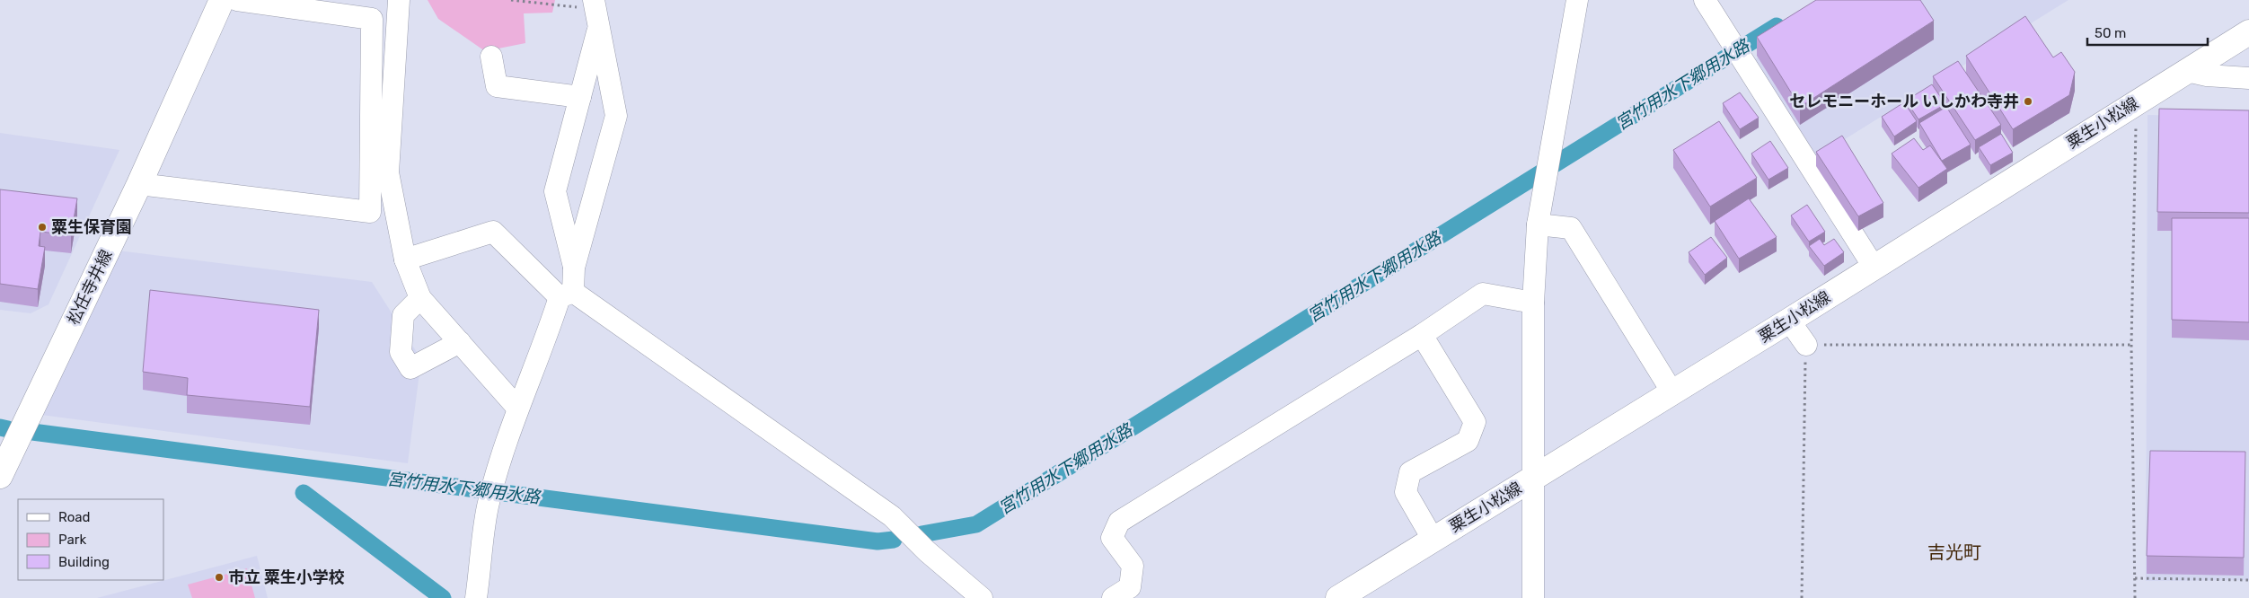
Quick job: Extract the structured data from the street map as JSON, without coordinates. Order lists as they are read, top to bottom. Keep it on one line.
{"streets":{"main road":["粟生小松線","松任寺井線"]},"districts":["吉光町"],"water":["宮竹用水下郷用水路"],"places":["セレモニーホール いしかわ寺井","粟生保育園","市立 粟生小学校"],"legend":["Road","Park","Building"],"scale_bar":"50 m"}
